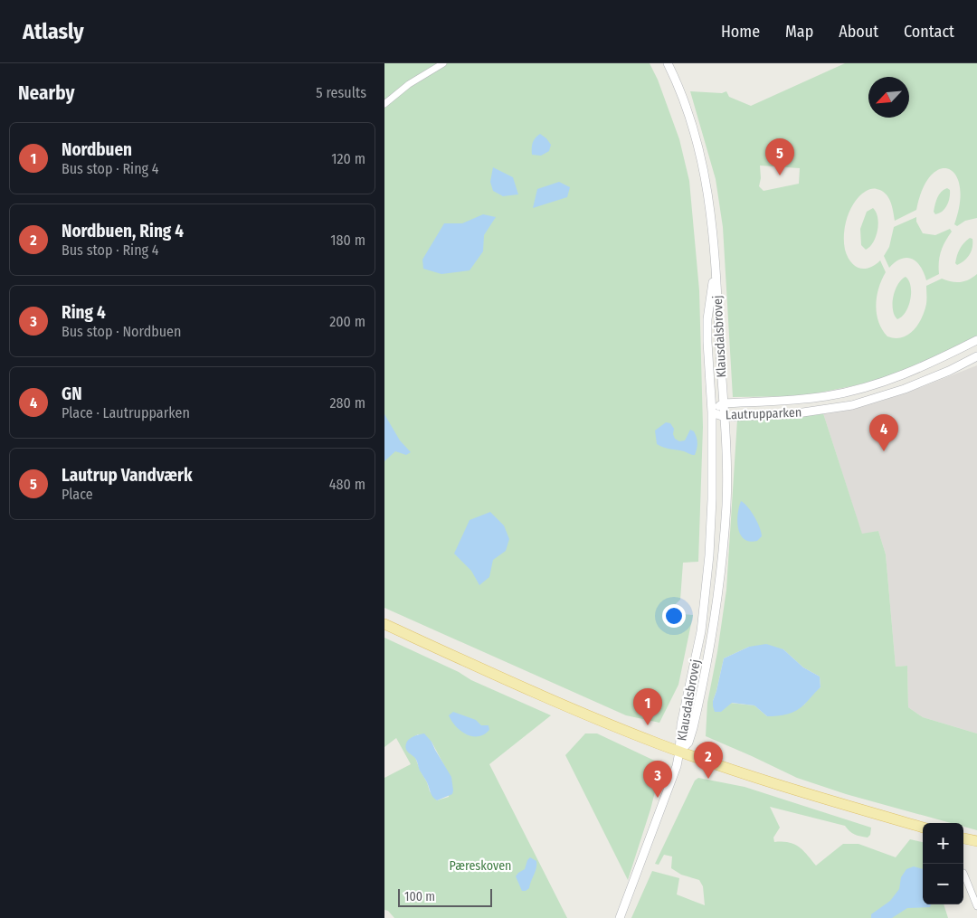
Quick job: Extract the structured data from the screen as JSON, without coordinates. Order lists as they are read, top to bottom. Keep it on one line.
{"streets":{"street":["Klausdalsbrovej","Lautrupparken"]},"crossings":[["Klausdalsbrovej","Lautrupparken"]],"parks":["Pæreskoven"],"scale_bar":"100 m","north":"bottom left","page":{"header":"Atlasly","nav":["Home","Map","About","Contact"],"heading":["Nearby","5 results"],"list":[{"mark":"1","name":"Nordbuen","note":"Bus stop · Ring 4","value":"120 m"},{"mark":"2","name":"Nordbuen, Ring 4","note":"Bus stop · Ring 4","value":"180 m"},{"mark":"3","name":"Ring 4","note":"Bus stop · Nordbuen","value":"200 m"},{"mark":"4","name":"GN","note":"Place · Lautrupparken","value":"280 m"},{"mark":"5","name":"Lautrup Vandværk","note":"Place","value":"480 m"}],"pins":["5","4","1","2","3"],"map_buttons":["+","−"],"scale":"100 m"}}
